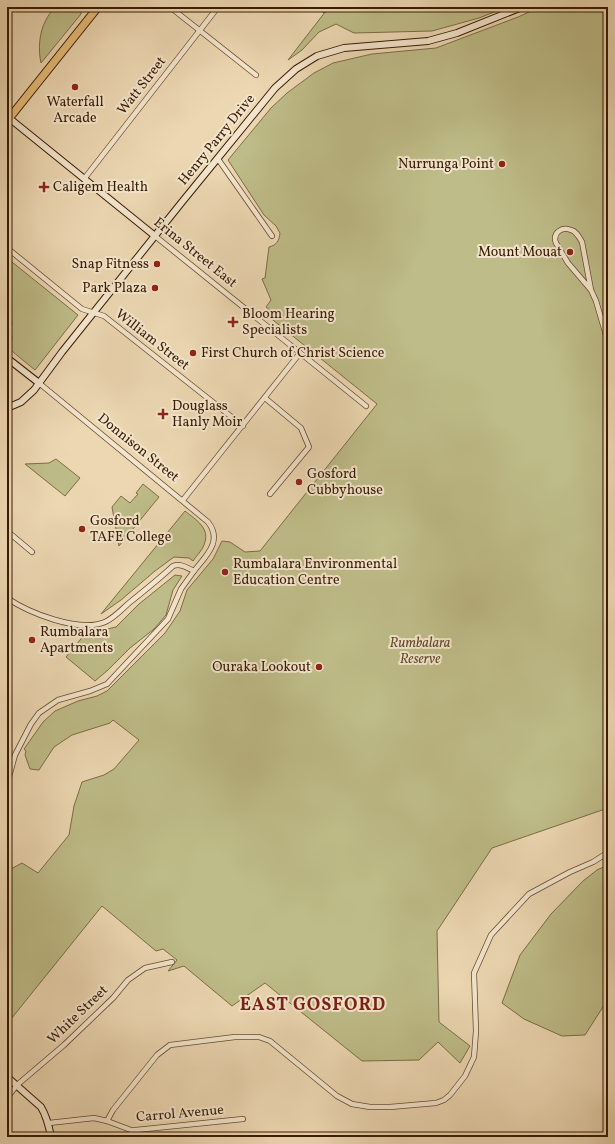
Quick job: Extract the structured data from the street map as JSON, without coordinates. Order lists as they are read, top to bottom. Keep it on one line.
{"streets":{"main road":["Henry Parry Drive","Erina Street East","Donnison Street"],"street":["Watt Street","William Street","White Street","Carrol Avenue"]},"crossings":[["Watt Street","Erina Street East"],["Henry Parry Drive","Erina Street East"],["Henry Parry Drive","William Street"],["Henry Parry Drive","Donnison Street"]],"districts":["EAST GOSFORD"],"parks":["Rumbalara Reserve"],"places":{"other":["Waterfall Arcade","Nurrunga Point","Mount Mouat","Snap Fitness","Park Plaza","First Church of Christ Science","Gosford Cubbyhouse","Gosford TAFE College","Rumbalara Environmental Education Centre","Rumbalara Apartments","Ouraka Lookout"],"health":["Caligem Health","Bloom Hearing Specialists","Douglass Hanly Moir"]}}
